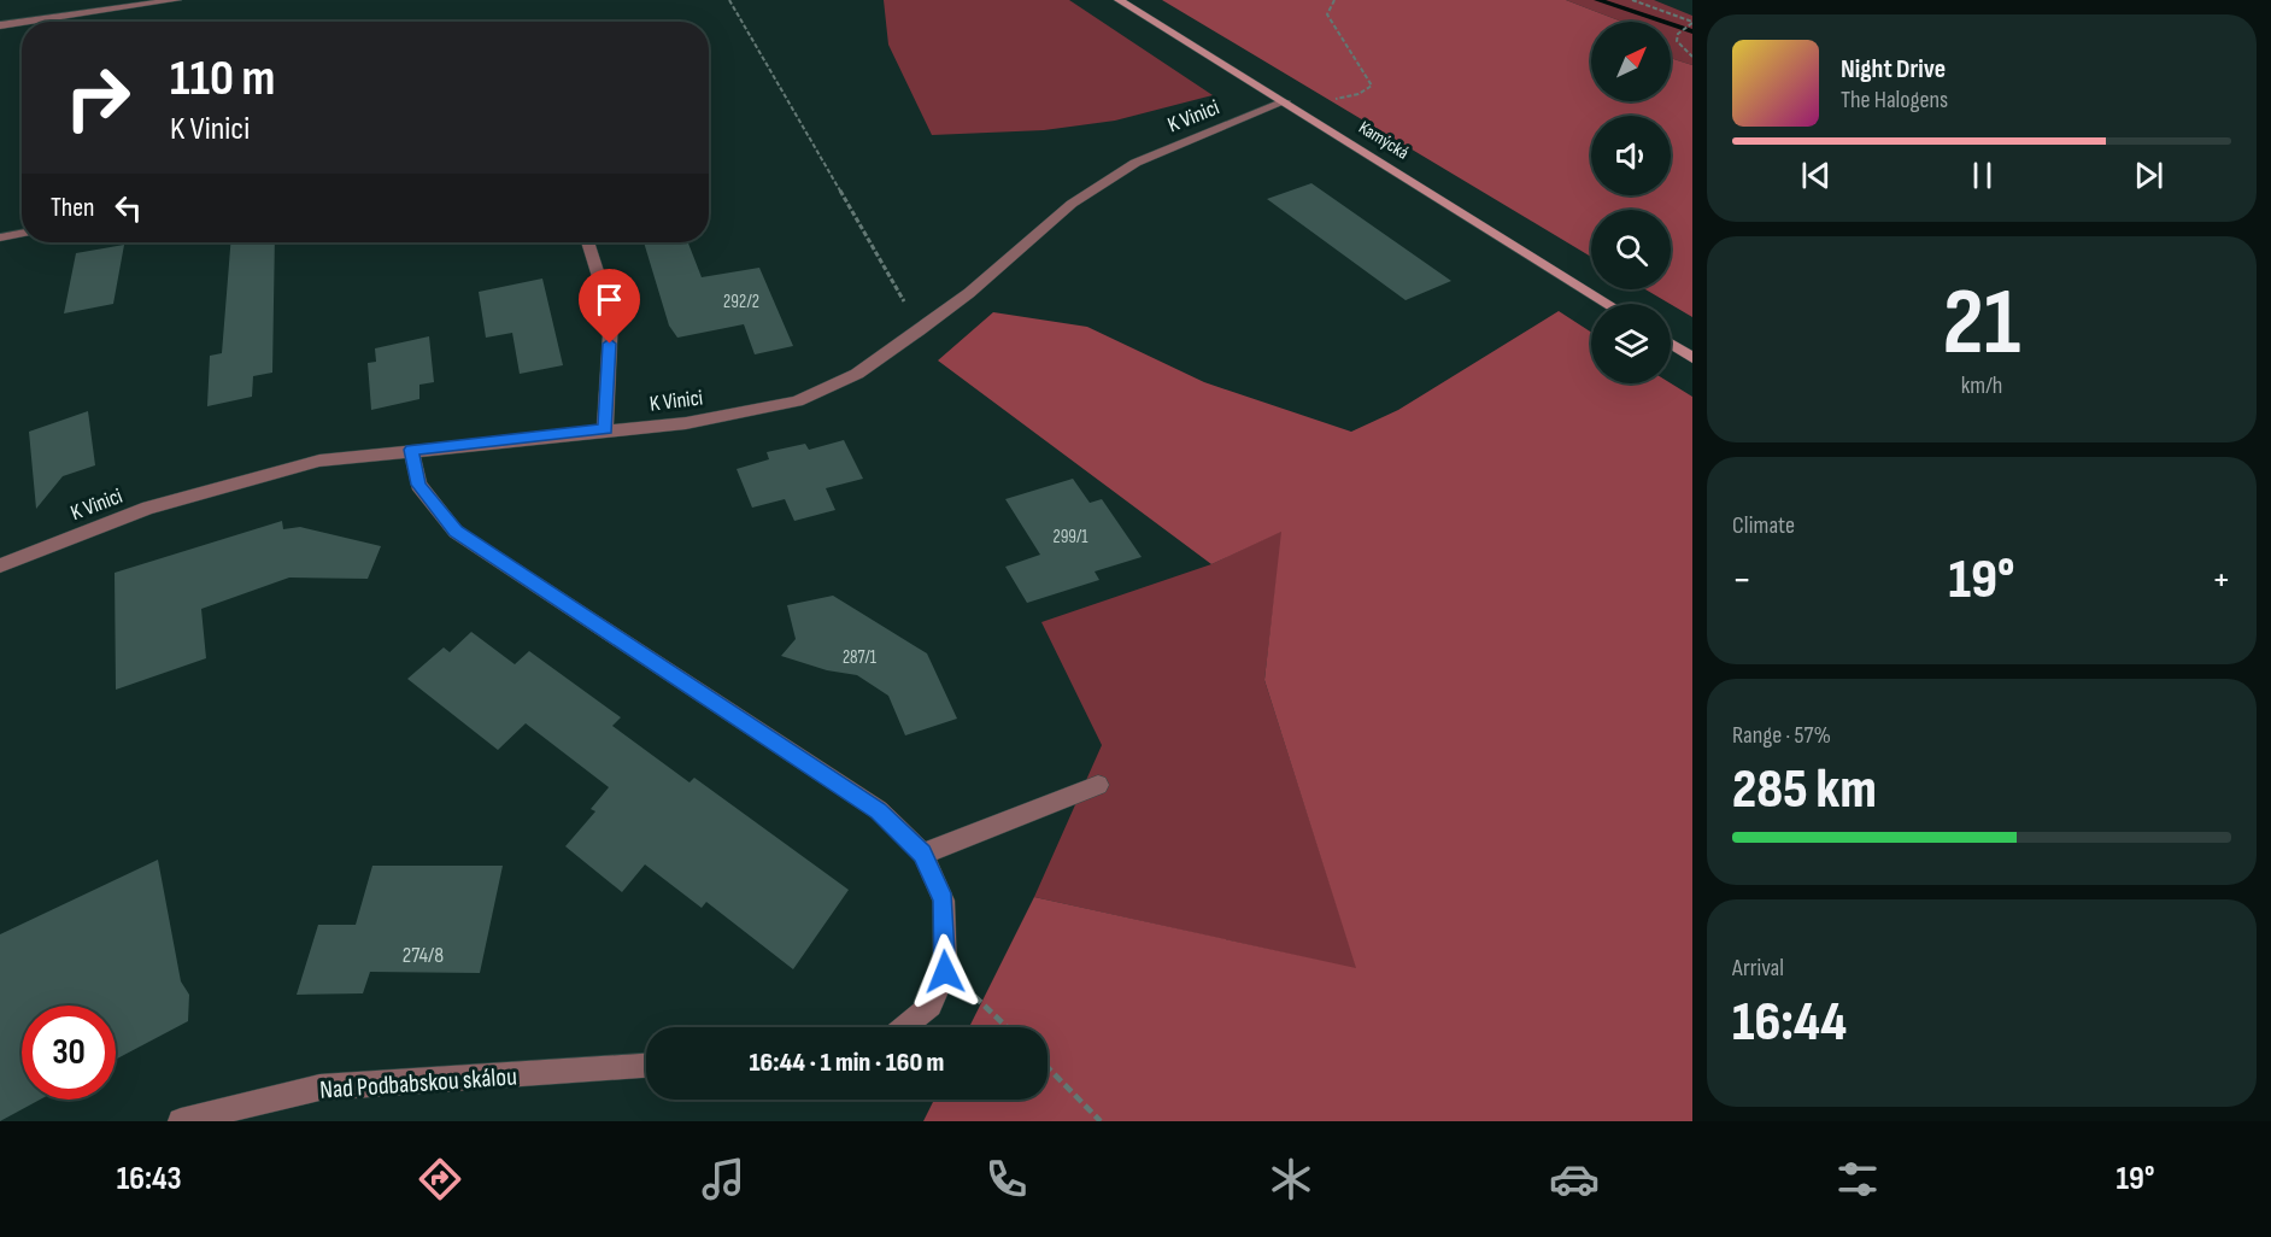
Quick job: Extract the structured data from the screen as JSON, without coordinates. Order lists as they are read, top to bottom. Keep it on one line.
{"streets":{"main road":["Kamýcká"],"street":["K Vinici","Nad Podbabskou skálou"]},"crossings":[["K Vinici","Kamýcká"]],"house_numbers":["292/2","299/1","287/1","274/8"],"north":"top right","page":{"turn":["110 m","K Vinici"],"song":["Night Drive","The Halogens"],"then":"Then","tile":[["21","km/h"],"Climate",["Range · 57%","285 km"],["Arrival","16:44"]],"heat":["−","19°","+"],"limit":"30","trip":"16:44 · 1 min · 160 m","tabs":["16:43","19°"]}}
